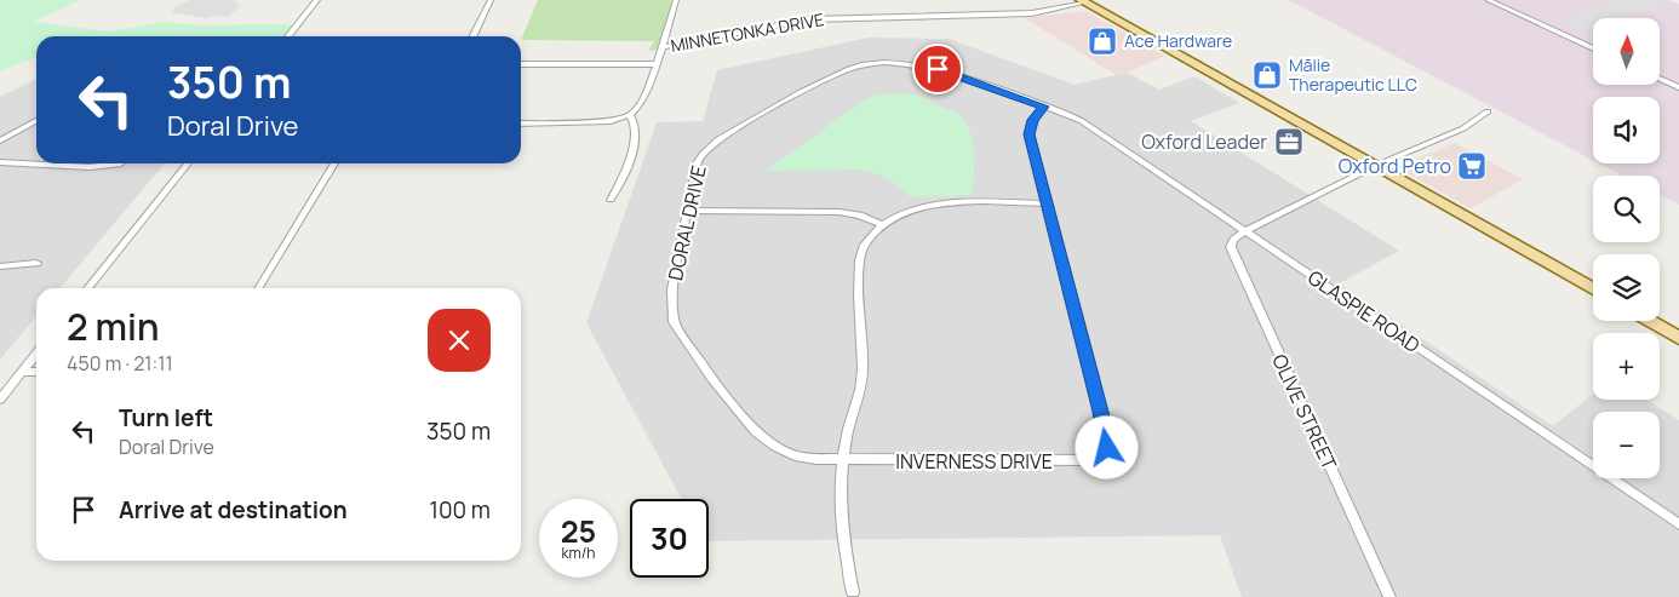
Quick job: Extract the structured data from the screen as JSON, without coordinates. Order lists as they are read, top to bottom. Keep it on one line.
{"streets":{"street":["MINNETONKA DRIVE","DORAL DRIVE","GLASPIE ROAD","OLIVE STREET","INVERNESS DRIVE"]},"crossings":[["DORAL DRIVE","GLASPIE ROAD"],["DORAL DRIVE","INVERNESS DRIVE"],["GLASPIE ROAD","OLIVE STREET"],["GLASPIE ROAD","INVERNESS DRIVE"]],"places":{"shop":["Ace Hardware","Mālie Therapeutic LLC"],"office":["Oxford Leader"],"supermarket":["Oxford Petro"]},"north":"top","page":{"map_buttons":["+","−"],"turn":["350 m","Doral Drive"],"heading":["2 min","450 m · 21:11"],"list":[{"name":"Turn left","note":"Doral Drive","value":"350 m"},{"name":"Arrive at destination","value":"100 m"}],"speed":"25 km/h","limit":"30"}}
